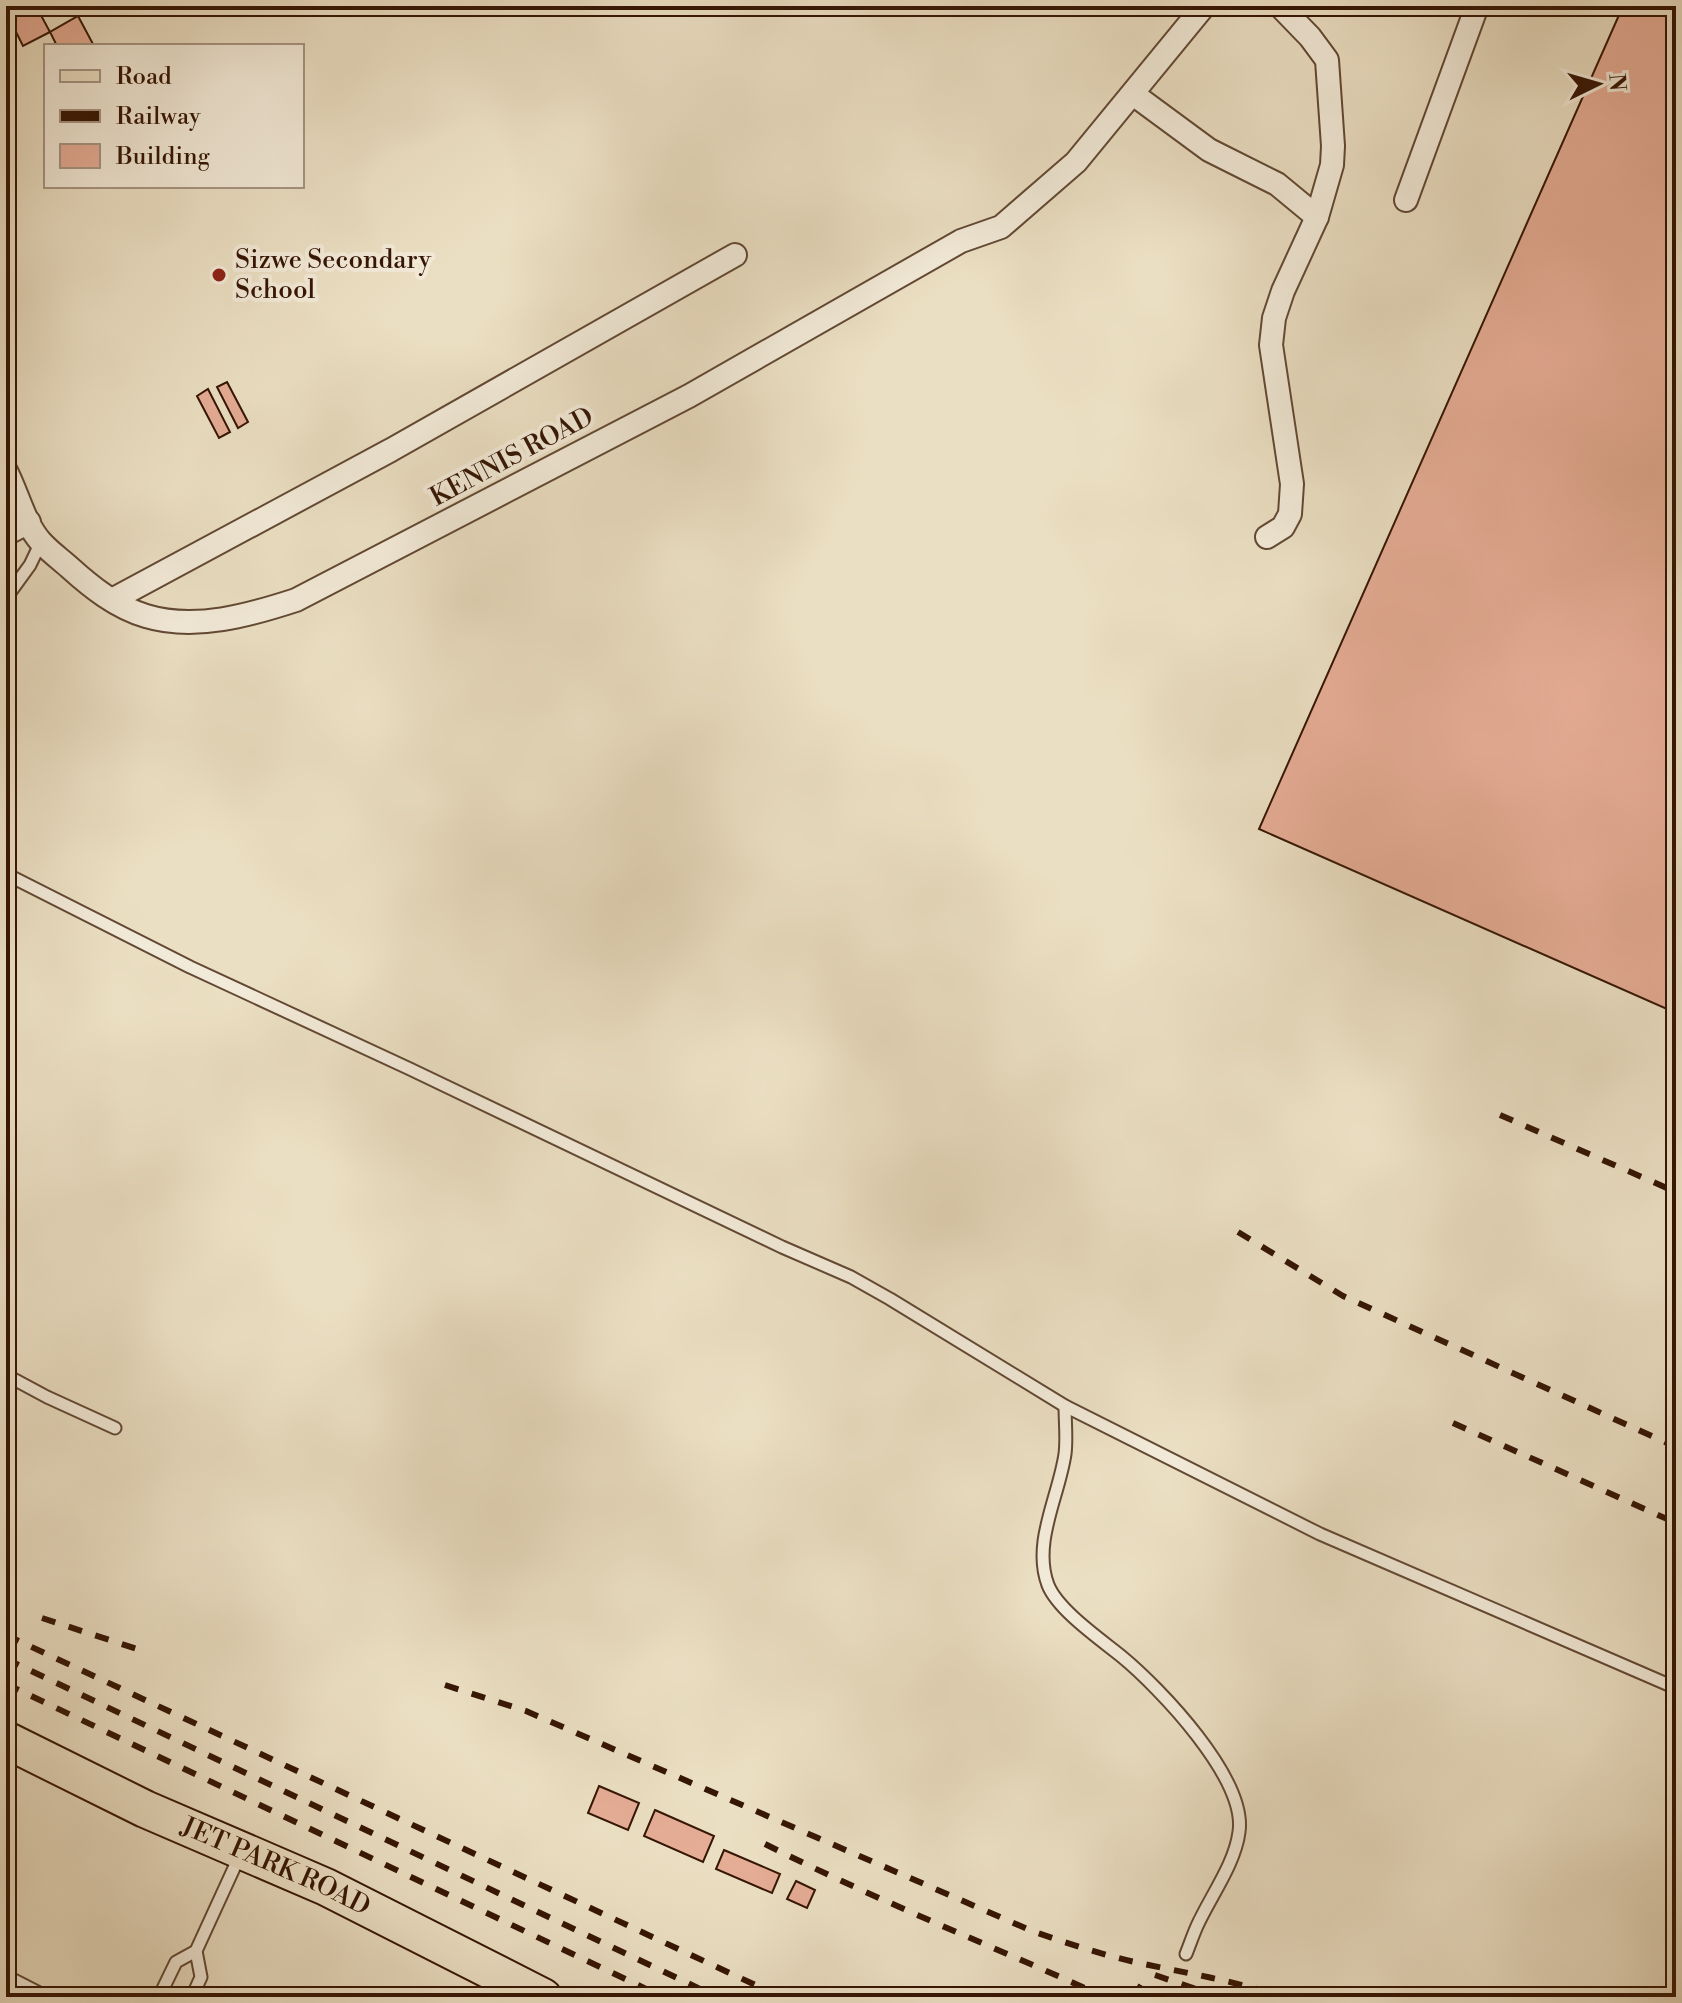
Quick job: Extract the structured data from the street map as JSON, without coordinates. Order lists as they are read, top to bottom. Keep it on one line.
{"streets":{"main road":["JET PARK ROAD"],"street":["KENNIS ROAD"]},"places":["Sizwe Secondary School"],"legend":["Road","Railway","Building"],"north":"right"}
